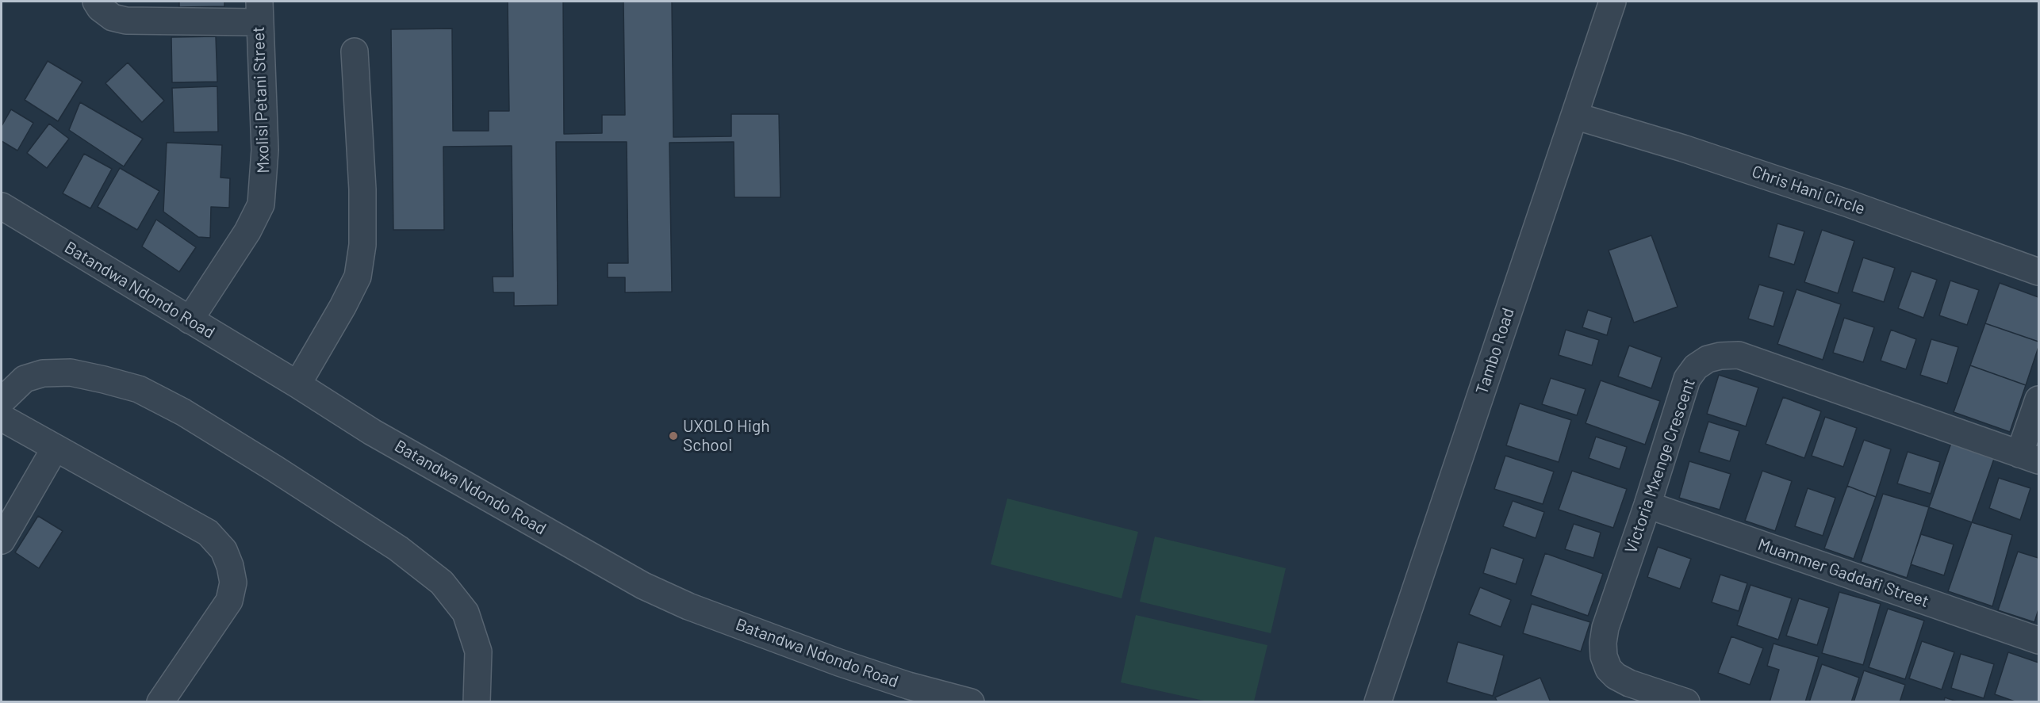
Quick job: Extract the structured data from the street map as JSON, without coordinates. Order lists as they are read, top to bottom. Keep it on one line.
{"streets":{"street":["Mxolisi Petani Street","Chris Hani Circle","Batandwa Ndondo Road","Tambo Road","Victoria Mxenge Crescent","Muammer Gaddafi Street"]},"crossings":[["Mxolisi Petani Street","Batandwa Ndondo Road"],["Chris Hani Circle","Tambo Road"],["Victoria Mxenge Crescent","Muammer Gaddafi Street"]],"places":["UXOLO High School"]}
